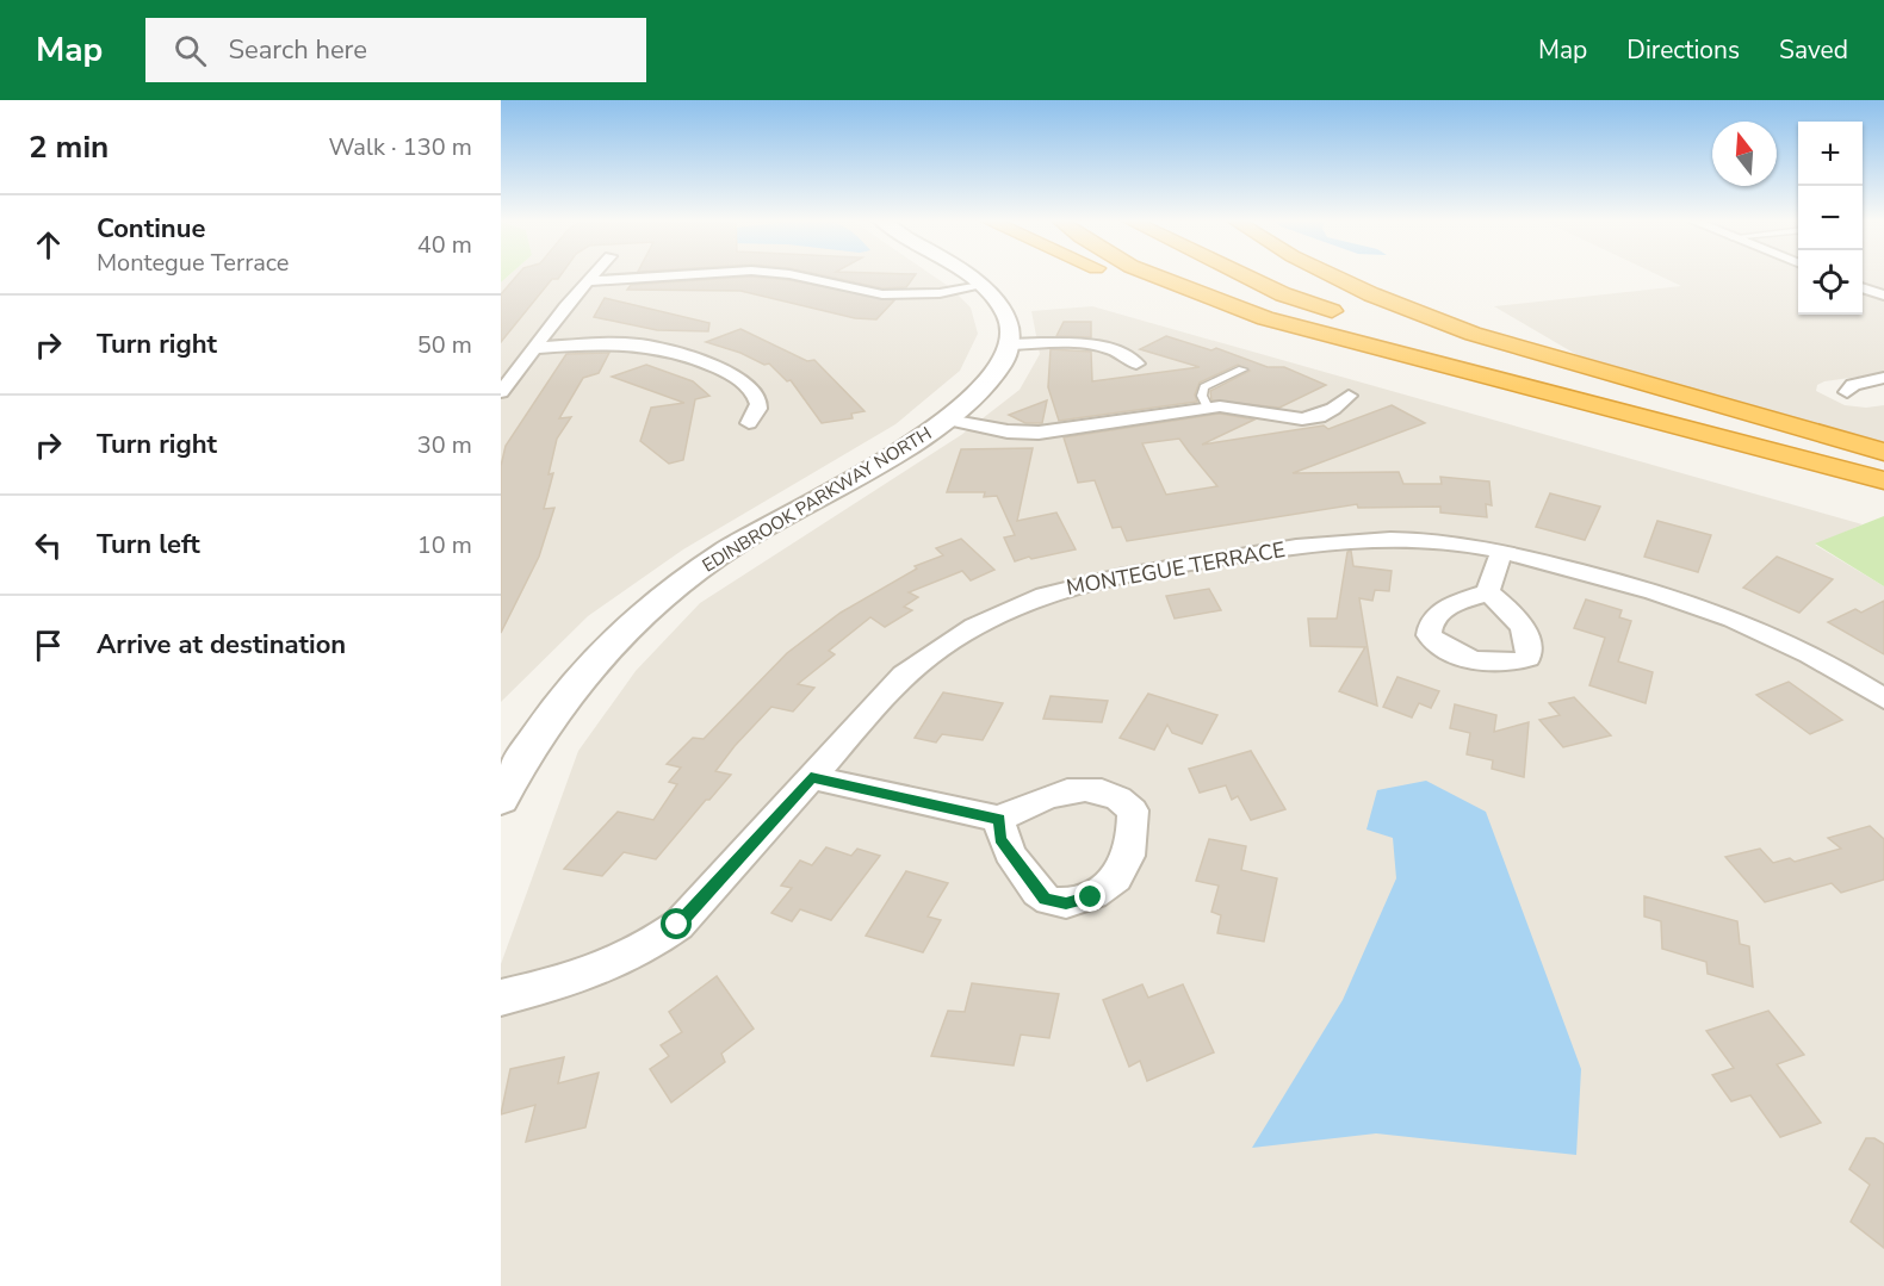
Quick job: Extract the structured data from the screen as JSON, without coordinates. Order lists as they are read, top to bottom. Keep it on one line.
{"streets":{"street":["EDINBROOK PARKWAY NORTH","MONTEGUE TERRACE"]},"north":"top","page":{"header":"Map","search":"Search here","nav":["Map","Directions","Saved"],"heading":["2 min","Walk · 130 m"],"map_buttons":["+","−"],"list":[["Continue","Montegue Terrace","40 m"],["Turn right","50 m"],["Turn right","30 m"],["Turn left","10 m"],"Arrive at destination"]}}
